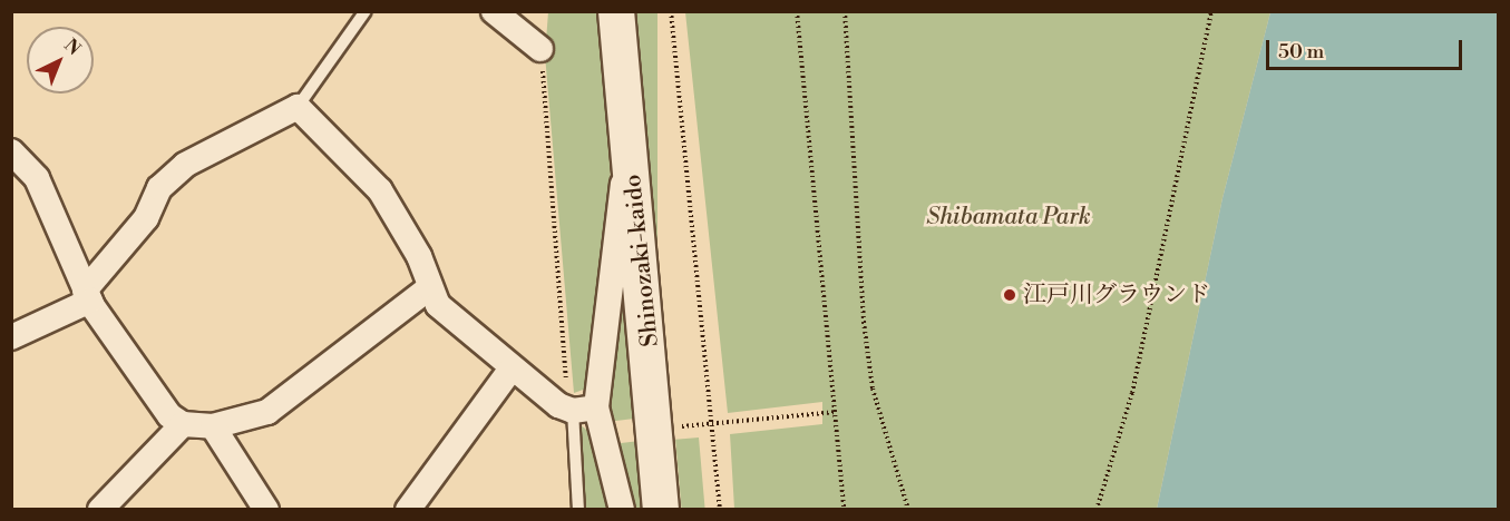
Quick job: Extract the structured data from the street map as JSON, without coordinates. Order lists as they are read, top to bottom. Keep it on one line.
{"streets":{"main road":["Shinozaki-kaido"]},"parks":["Shibamata Park"],"places":["江戸川グラウンド"],"scale_bar":"50 m","north":"top right"}
